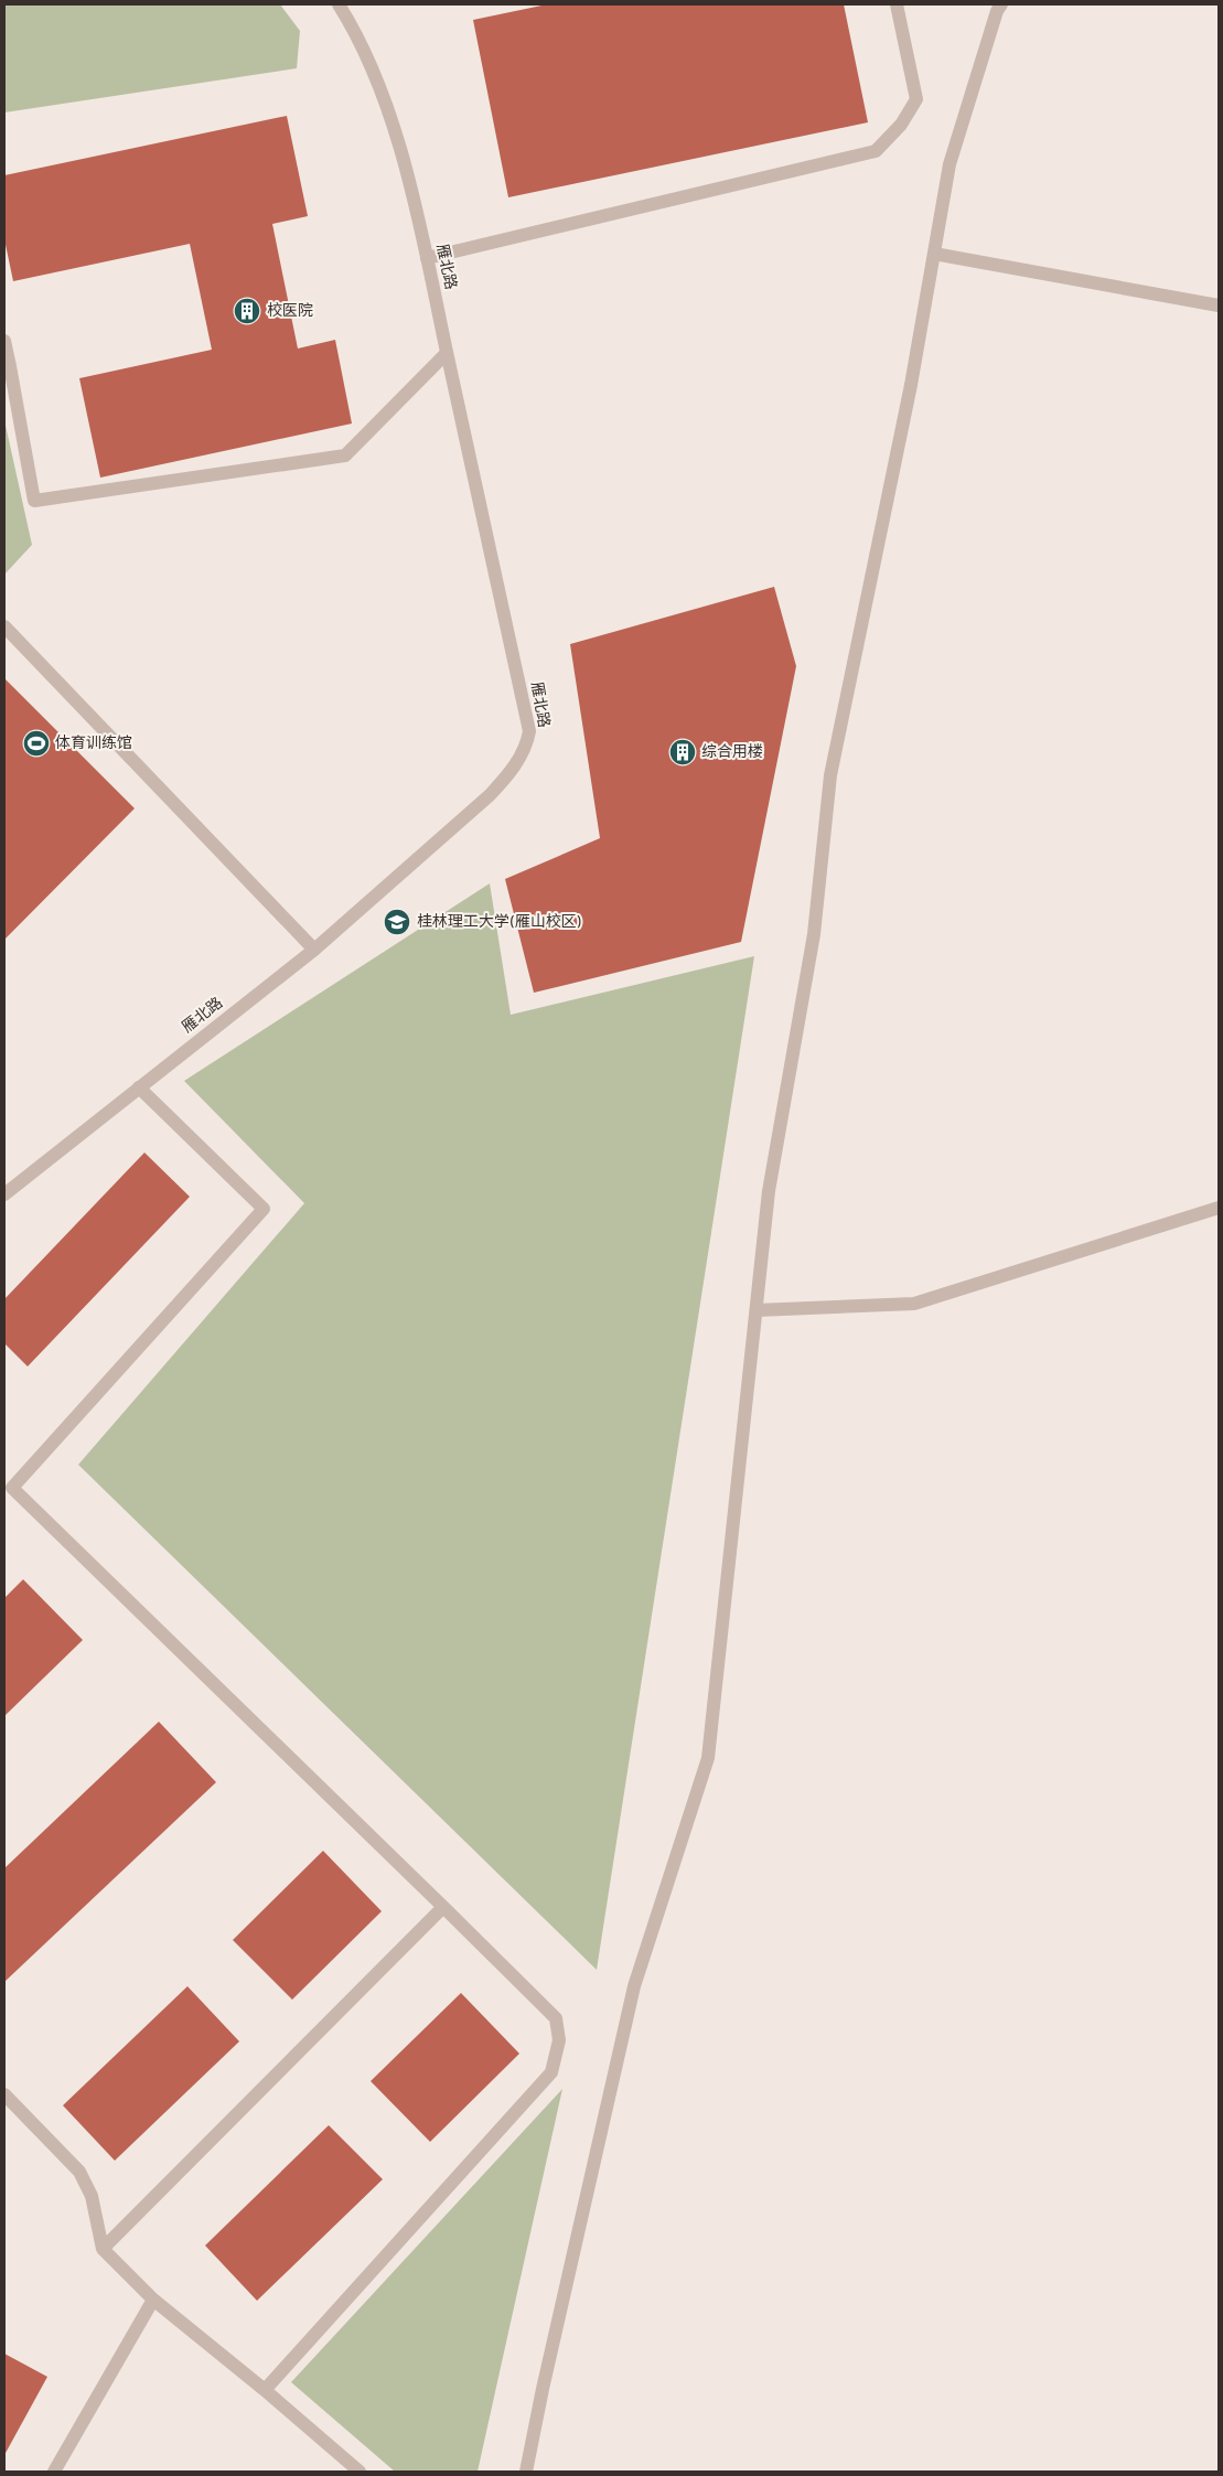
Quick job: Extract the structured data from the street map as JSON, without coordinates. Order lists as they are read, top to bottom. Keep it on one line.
{"streets":{"street":["雁北路"]},"places":{"building":["校医院","综合用楼"],"sports":["体育训练馆"],"school or university":["桂林理工大学(雁山校区)"]}}
